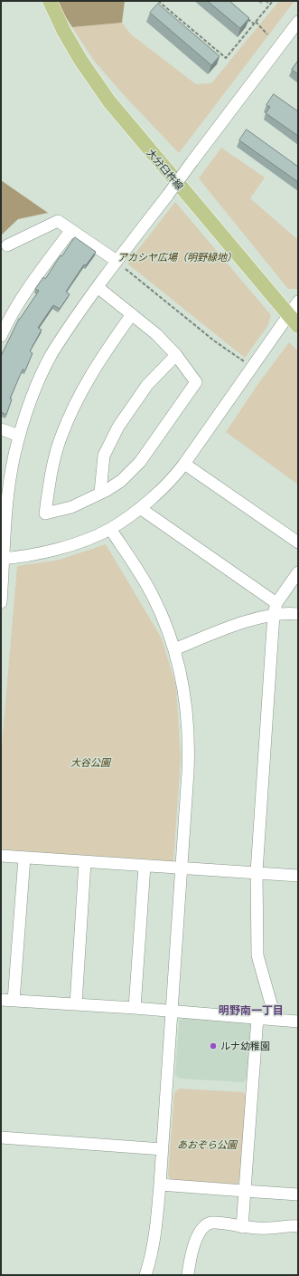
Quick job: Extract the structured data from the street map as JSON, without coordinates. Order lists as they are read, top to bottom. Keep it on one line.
{"streets":{"main road":["大分臼杵線"]},"districts":["明野南一丁目"],"parks":["アカシヤ広場（明野緑地）","大谷公園","あおぞら公園"],"places":["ルナ幼稚園"]}
